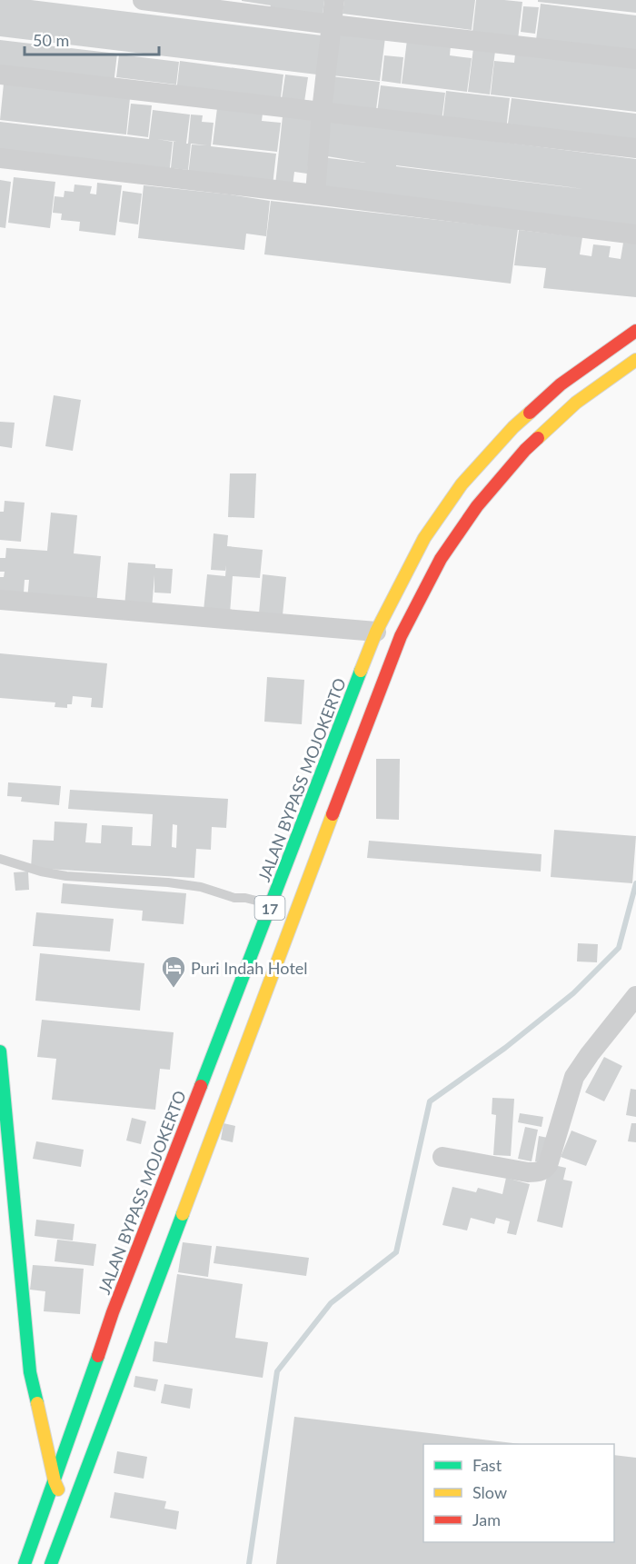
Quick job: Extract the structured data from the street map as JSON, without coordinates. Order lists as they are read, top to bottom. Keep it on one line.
{"streets":{"main road":["JALAN BYPASS MOJOKERTO","17"]},"places":{"hotel":["Puri Indah Hotel"]},"legend":["Fast","Slow","Jam"],"scale_bar":"50 m"}
